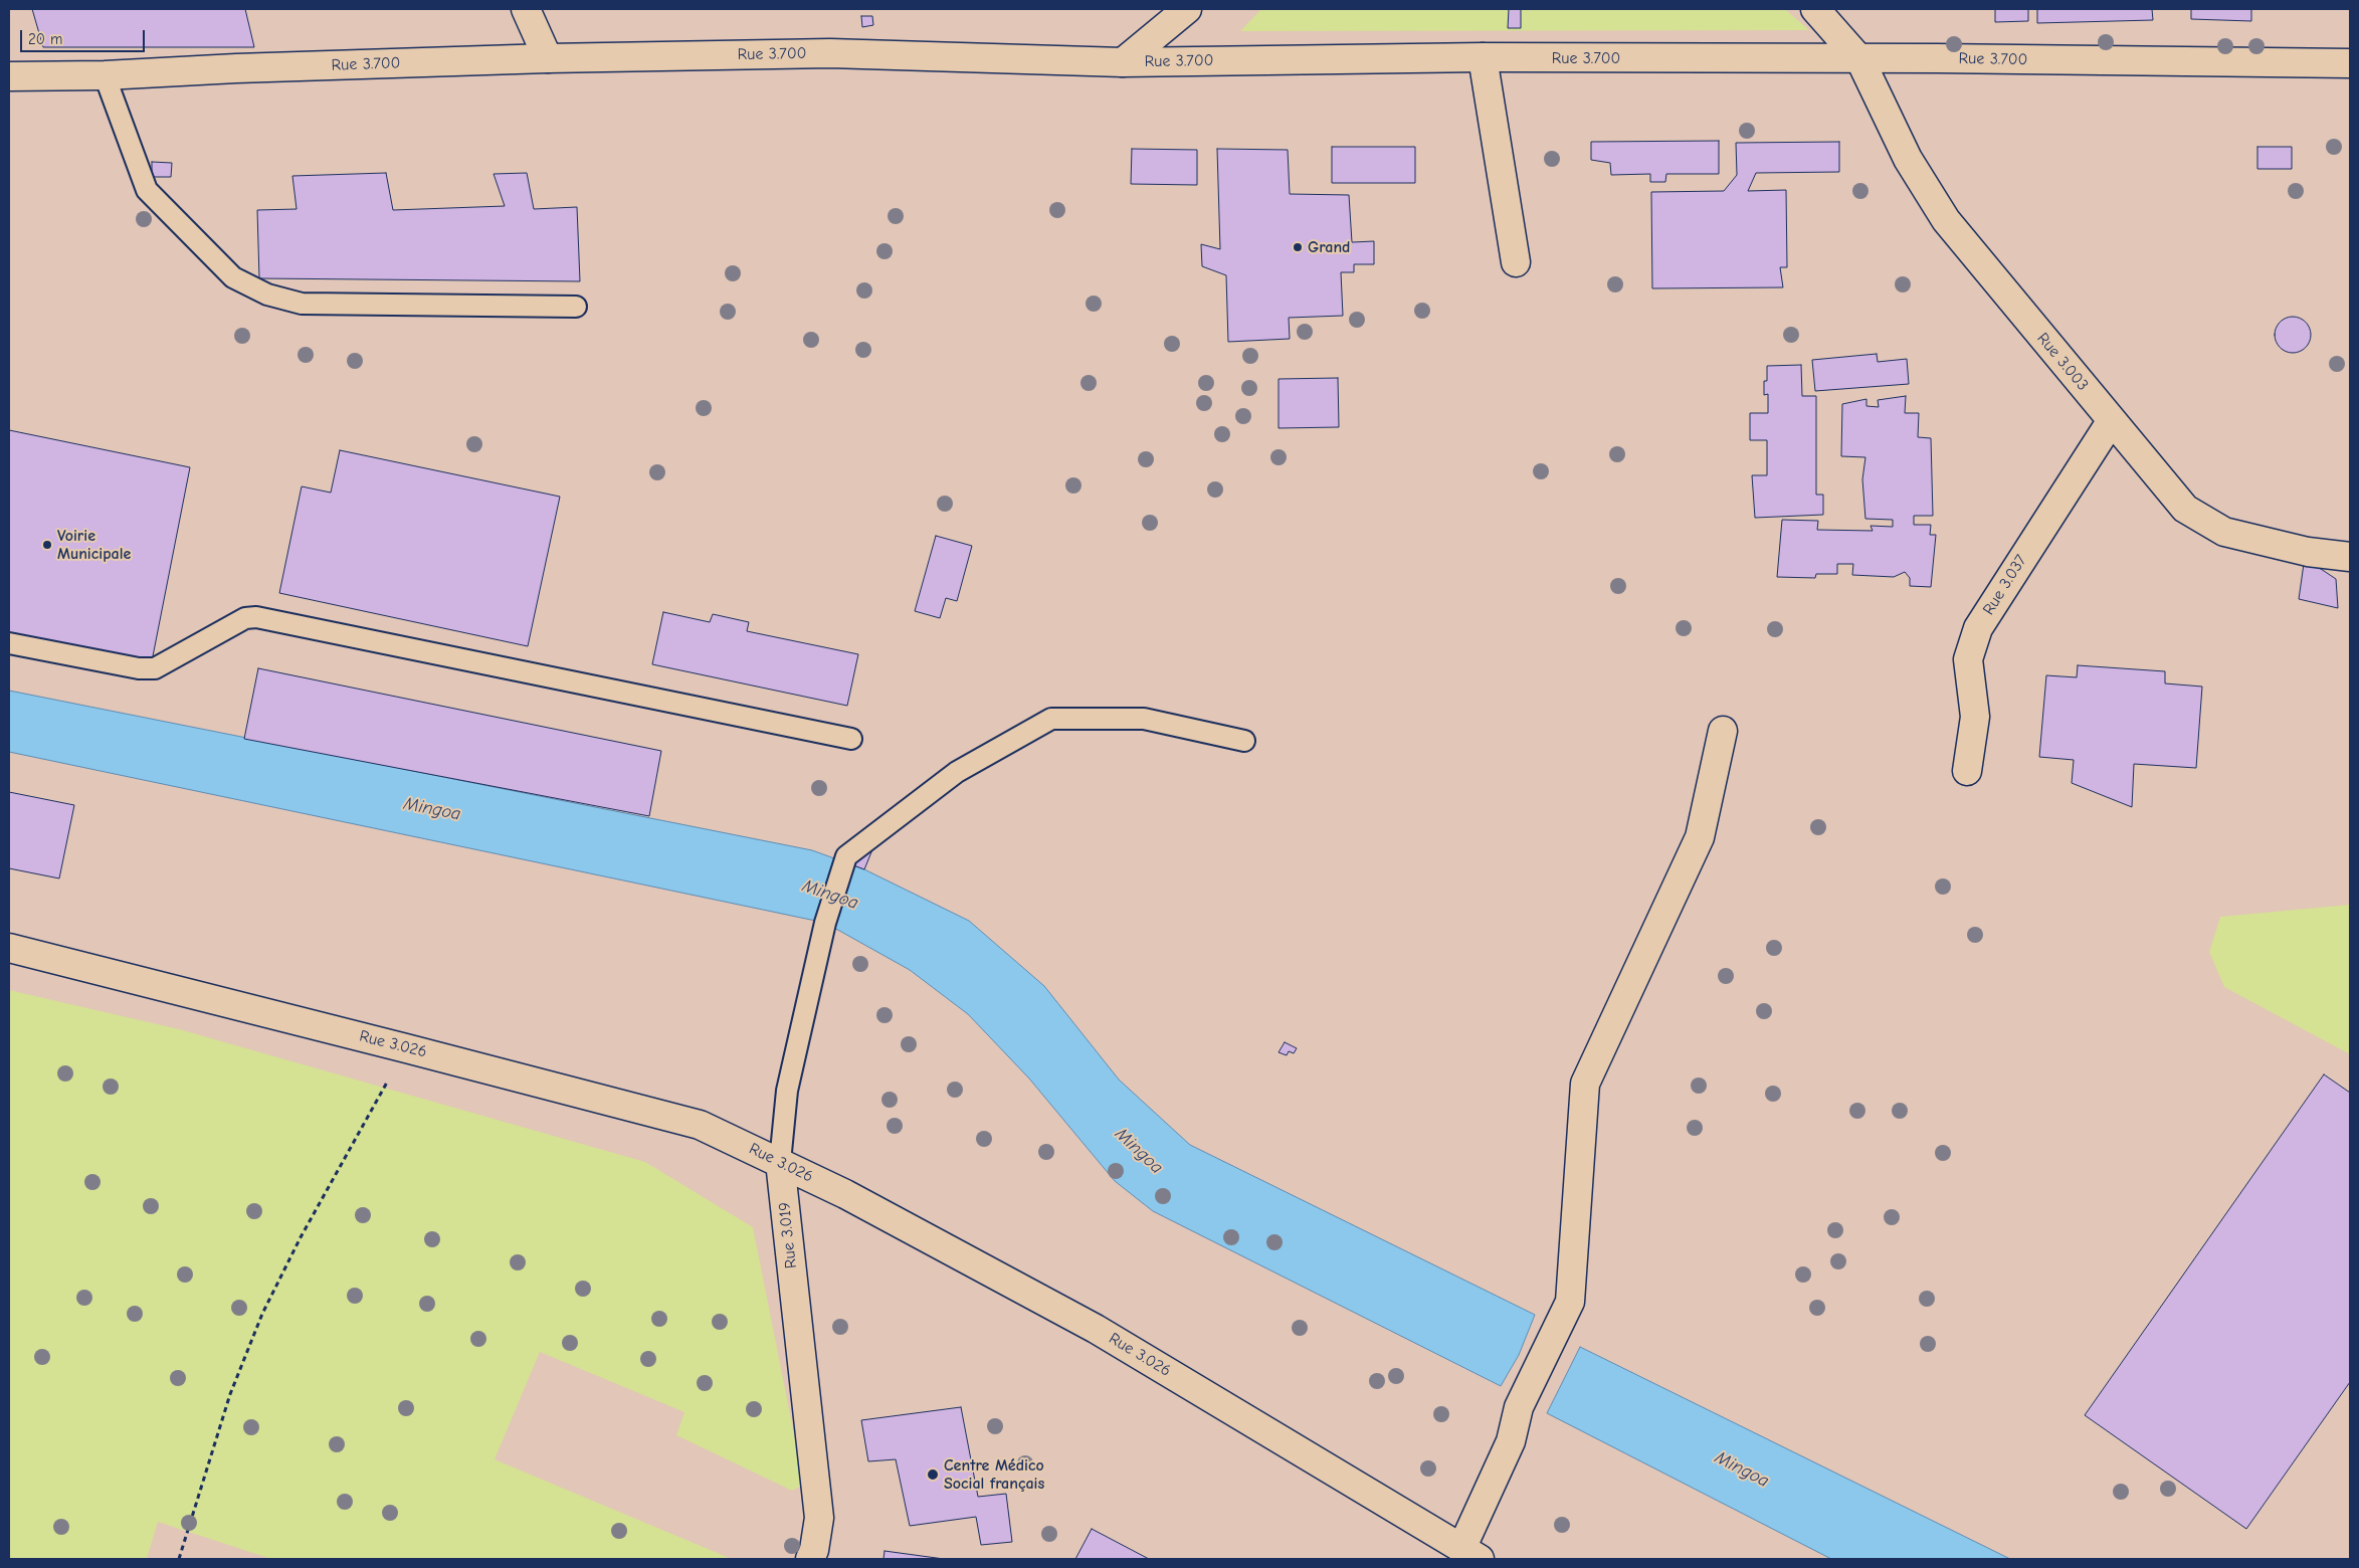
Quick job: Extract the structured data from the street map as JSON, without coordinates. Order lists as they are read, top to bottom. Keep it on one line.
{"streets":{"street":["Rue 3.700","Rue 3.003","Rue 3.037","Rue 3.026","Rue 3.019"]},"crossings":[["Rue 3.700","Rue 3.003"],["Rue 3.003","Rue 3.037"],["Rue 3.026","Rue 3.019"]],"water":["Mingoa"],"places":["Grand","Voirie Municipale","Centre Médico Social français"],"scale_bar":"20 m"}
